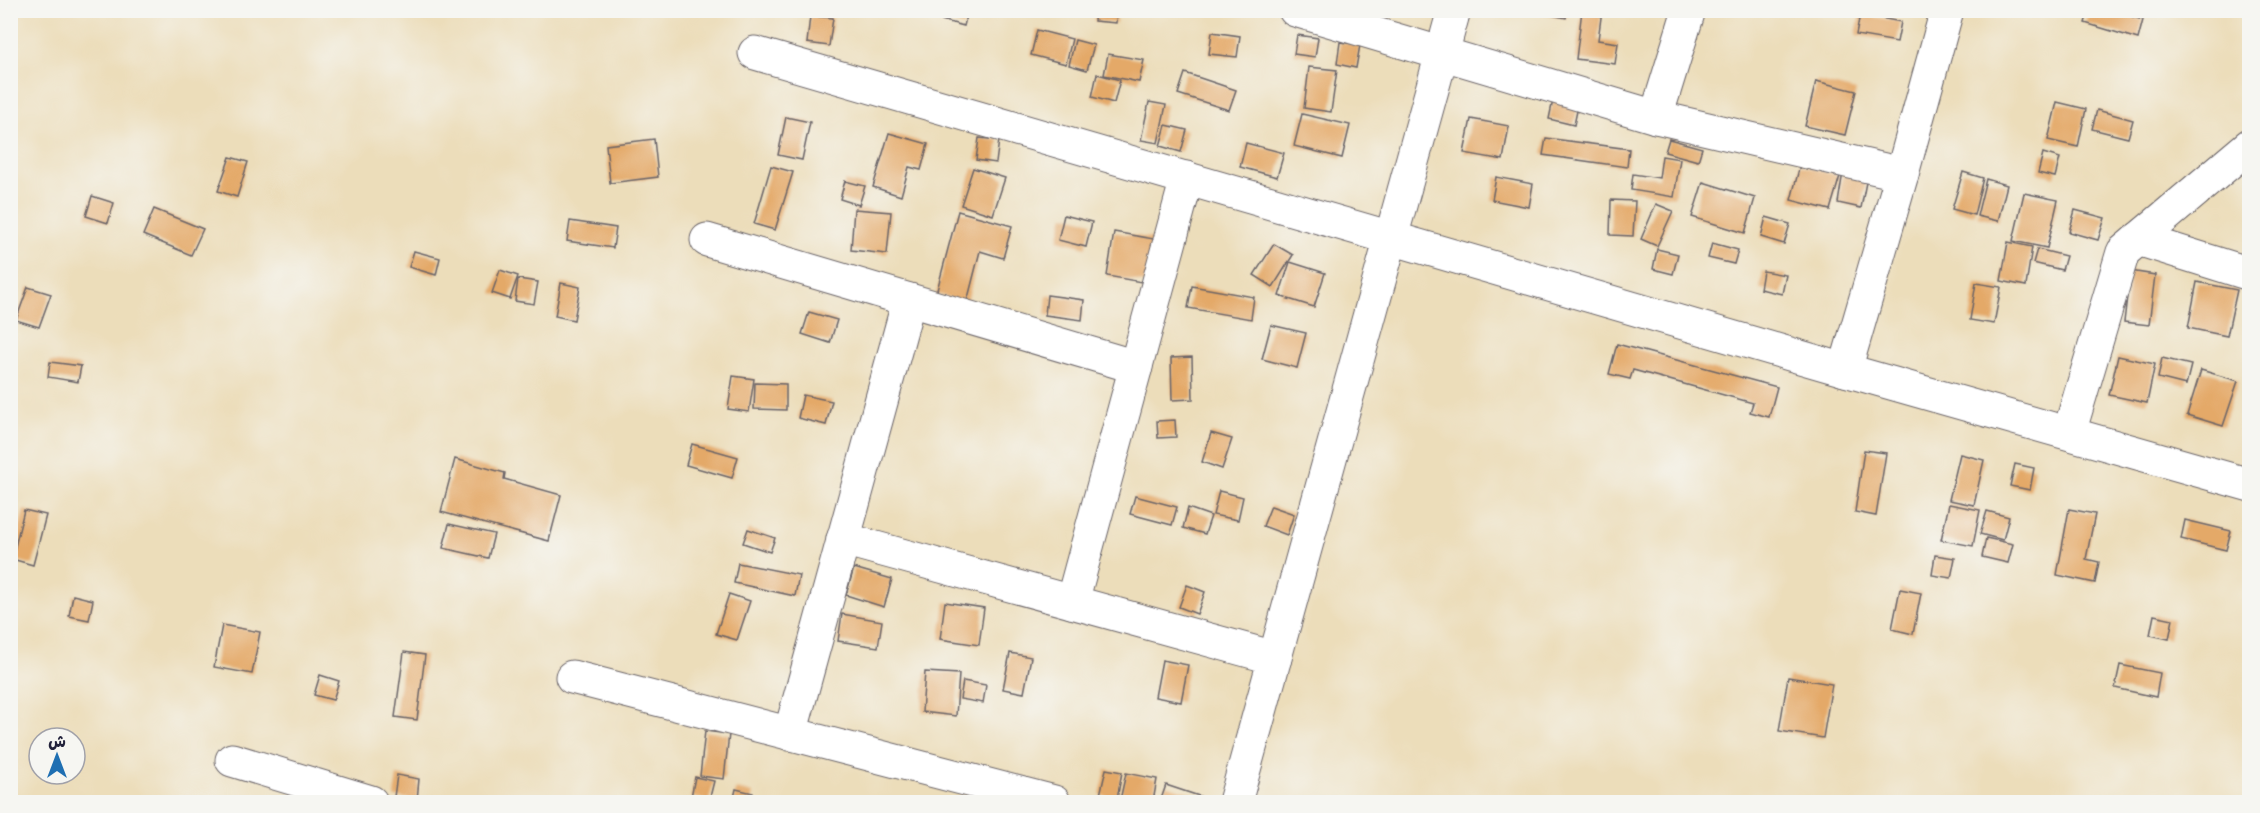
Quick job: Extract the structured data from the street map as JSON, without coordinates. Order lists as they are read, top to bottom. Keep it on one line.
{"north":"top"}
